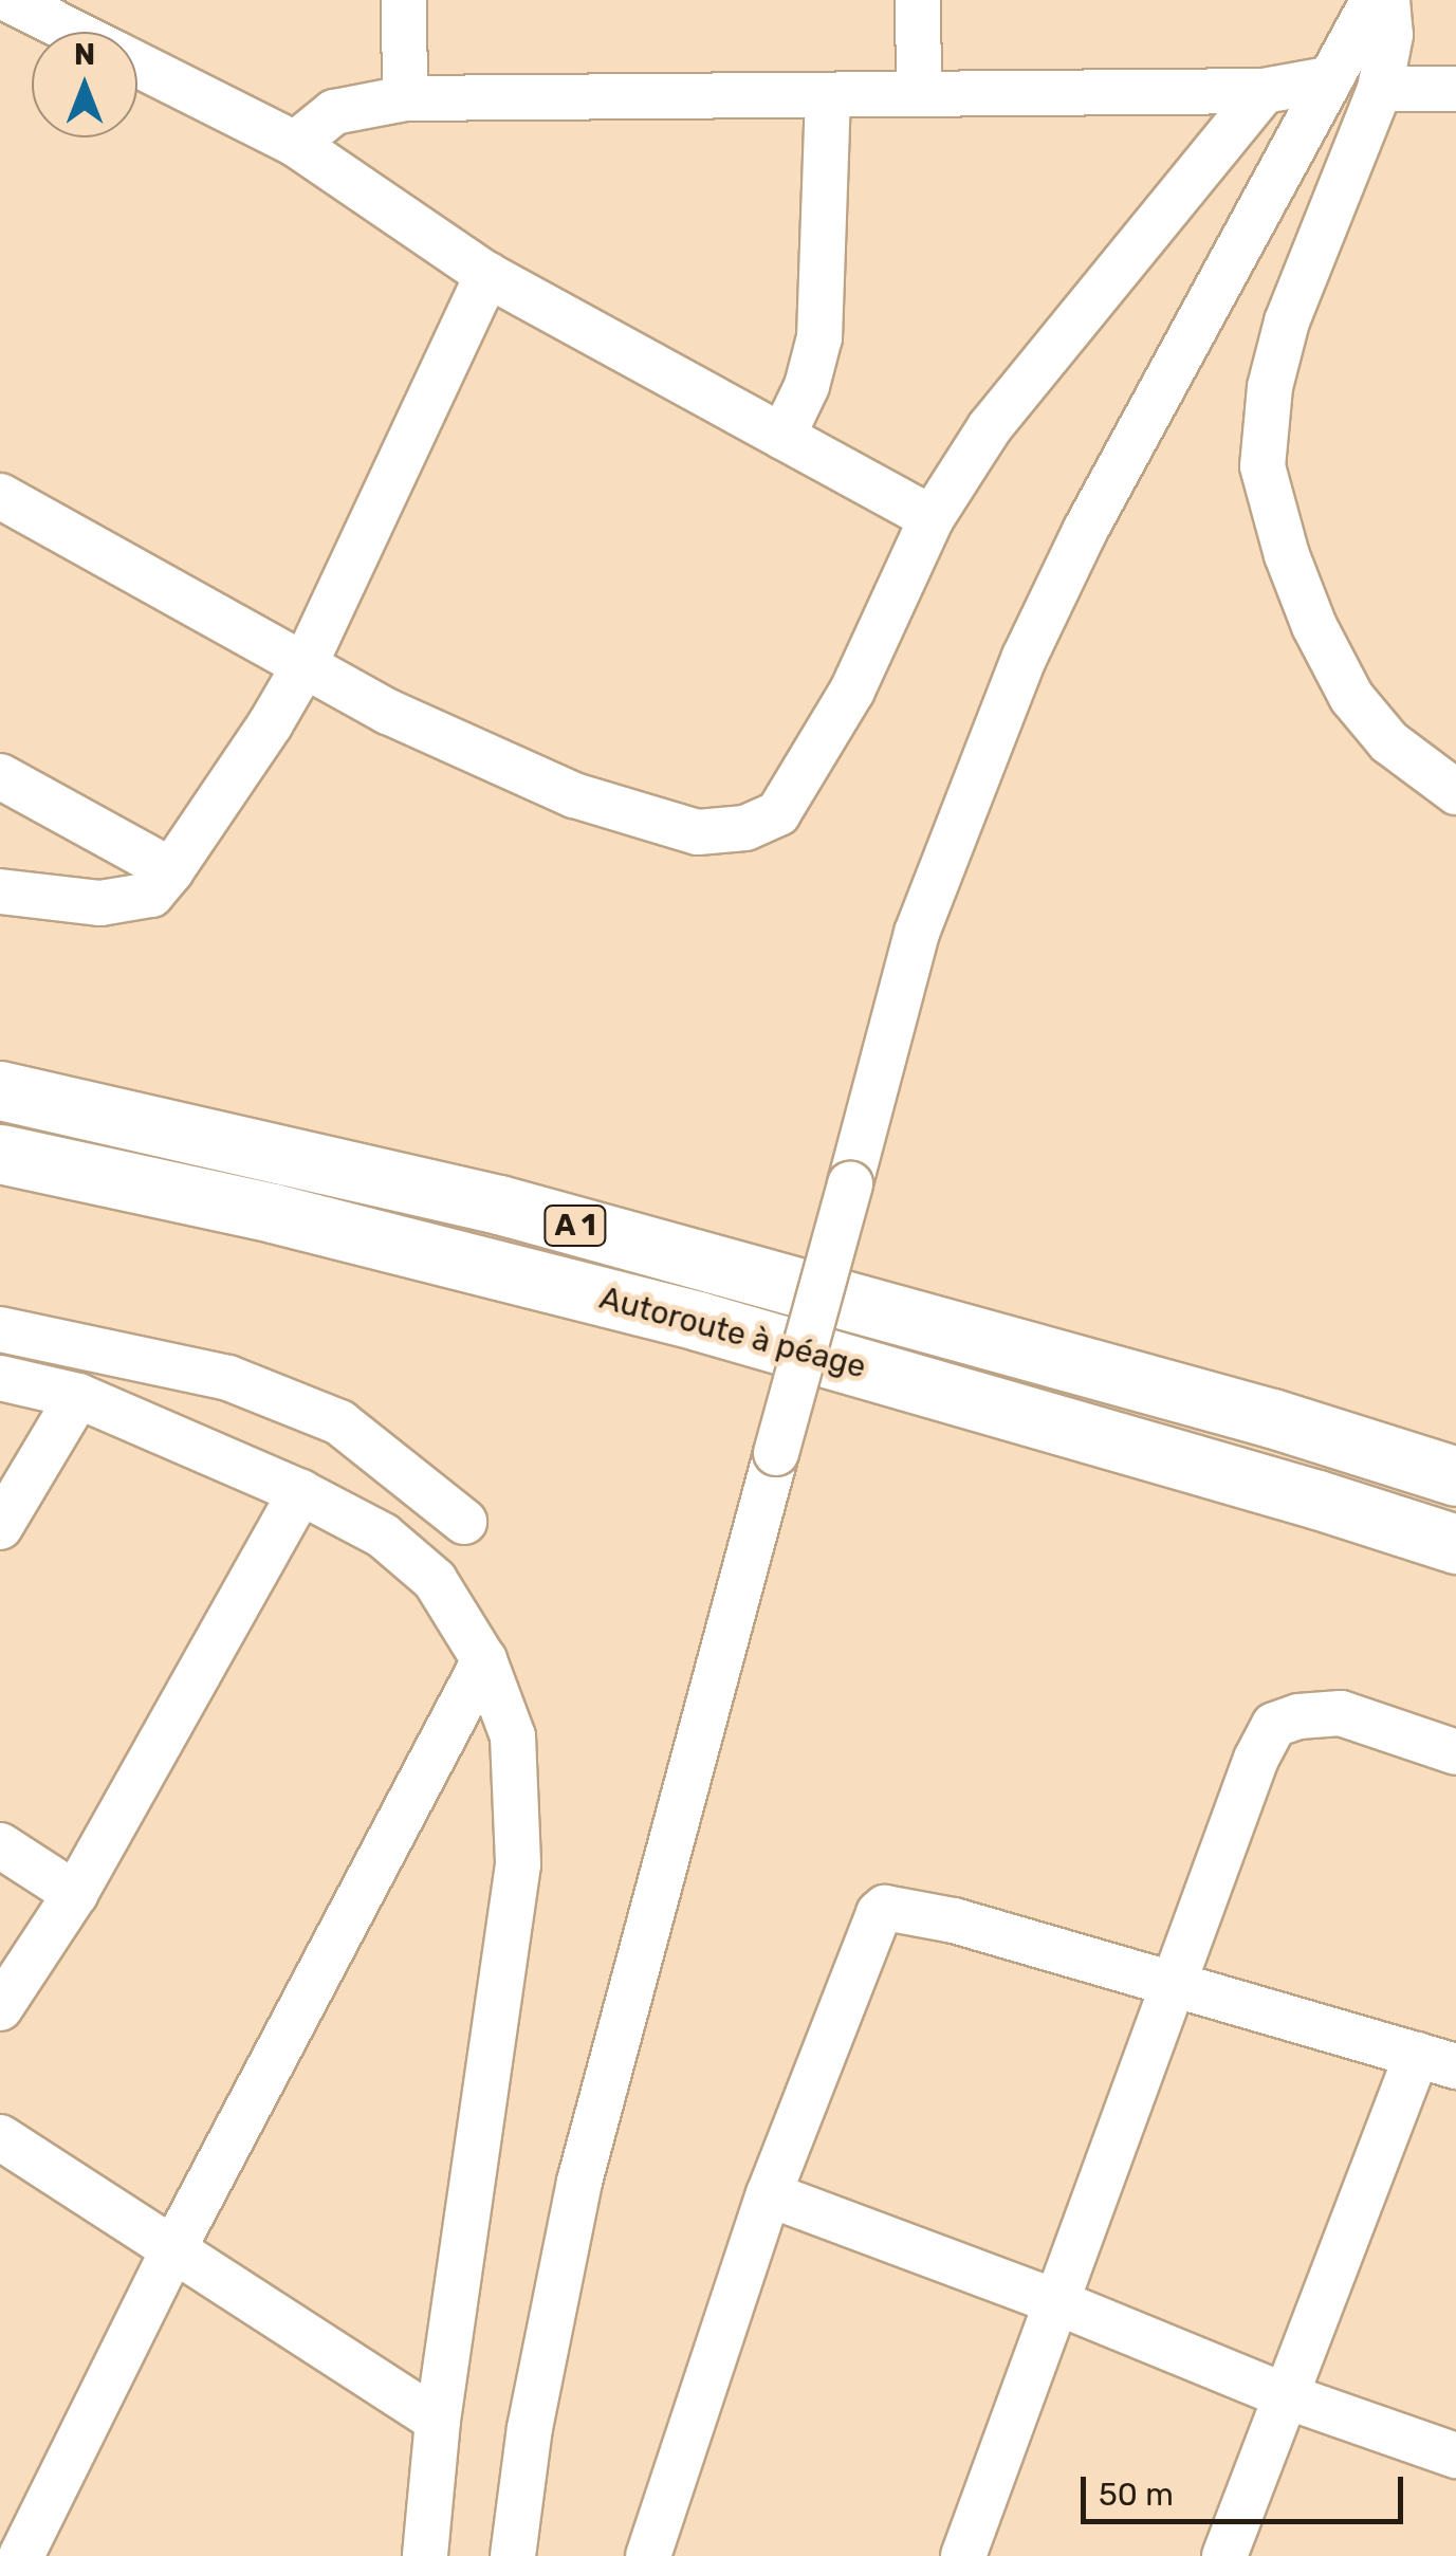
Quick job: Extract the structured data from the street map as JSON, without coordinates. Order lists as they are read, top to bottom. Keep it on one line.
{"streets":{"highway":["A 1","Autoroute à péage"]},"scale_bar":"50 m","north":"top"}
